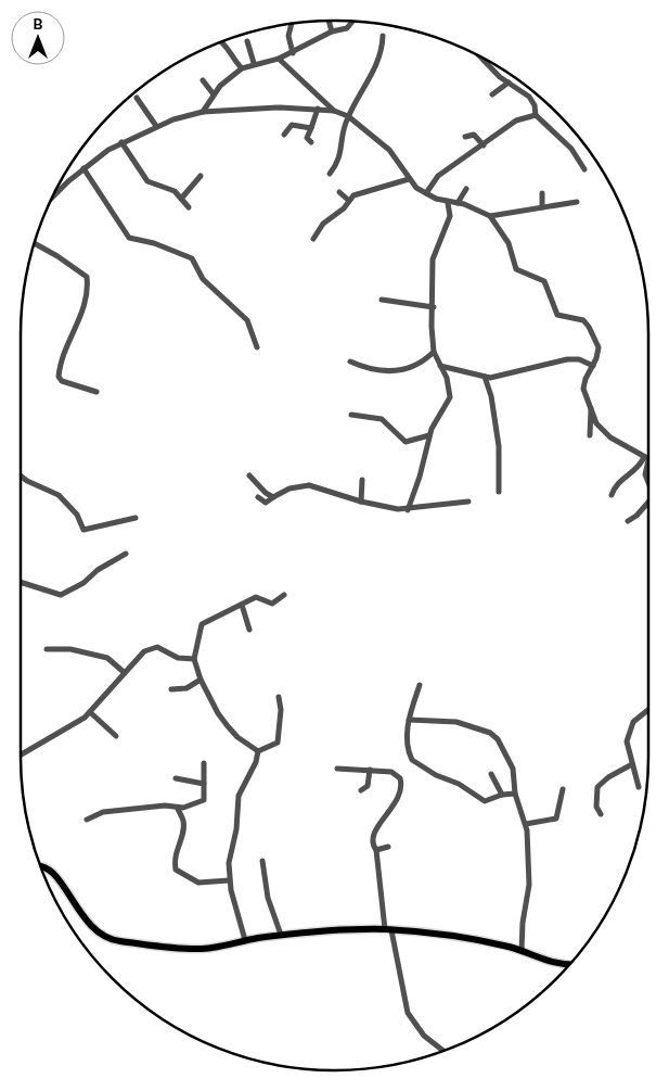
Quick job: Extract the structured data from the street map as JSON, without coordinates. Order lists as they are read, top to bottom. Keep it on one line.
{"north":"top"}
